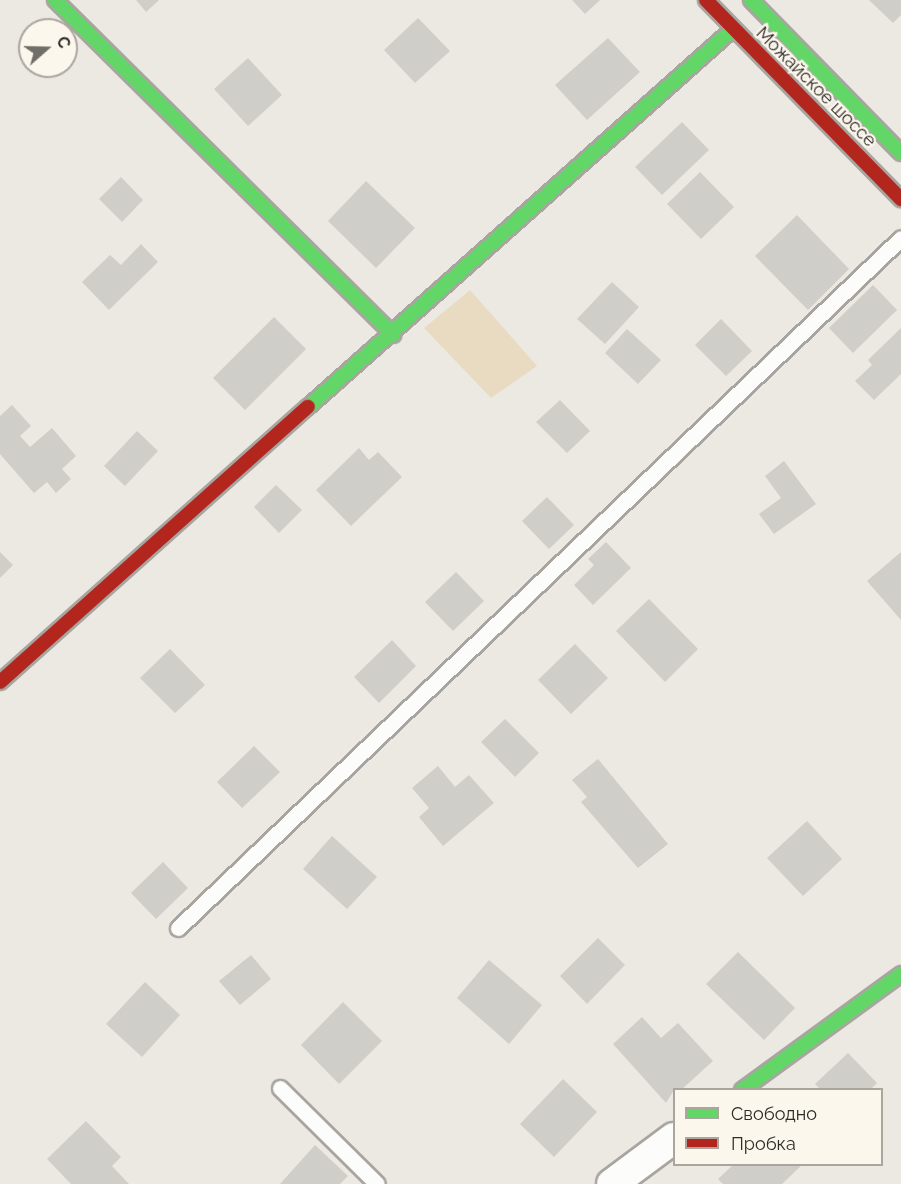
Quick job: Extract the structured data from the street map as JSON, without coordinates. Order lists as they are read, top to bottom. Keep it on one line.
{"streets":{"street":["Можайское шоссе"]},"legend":["Свободно","Пробка"],"north":"right"}
